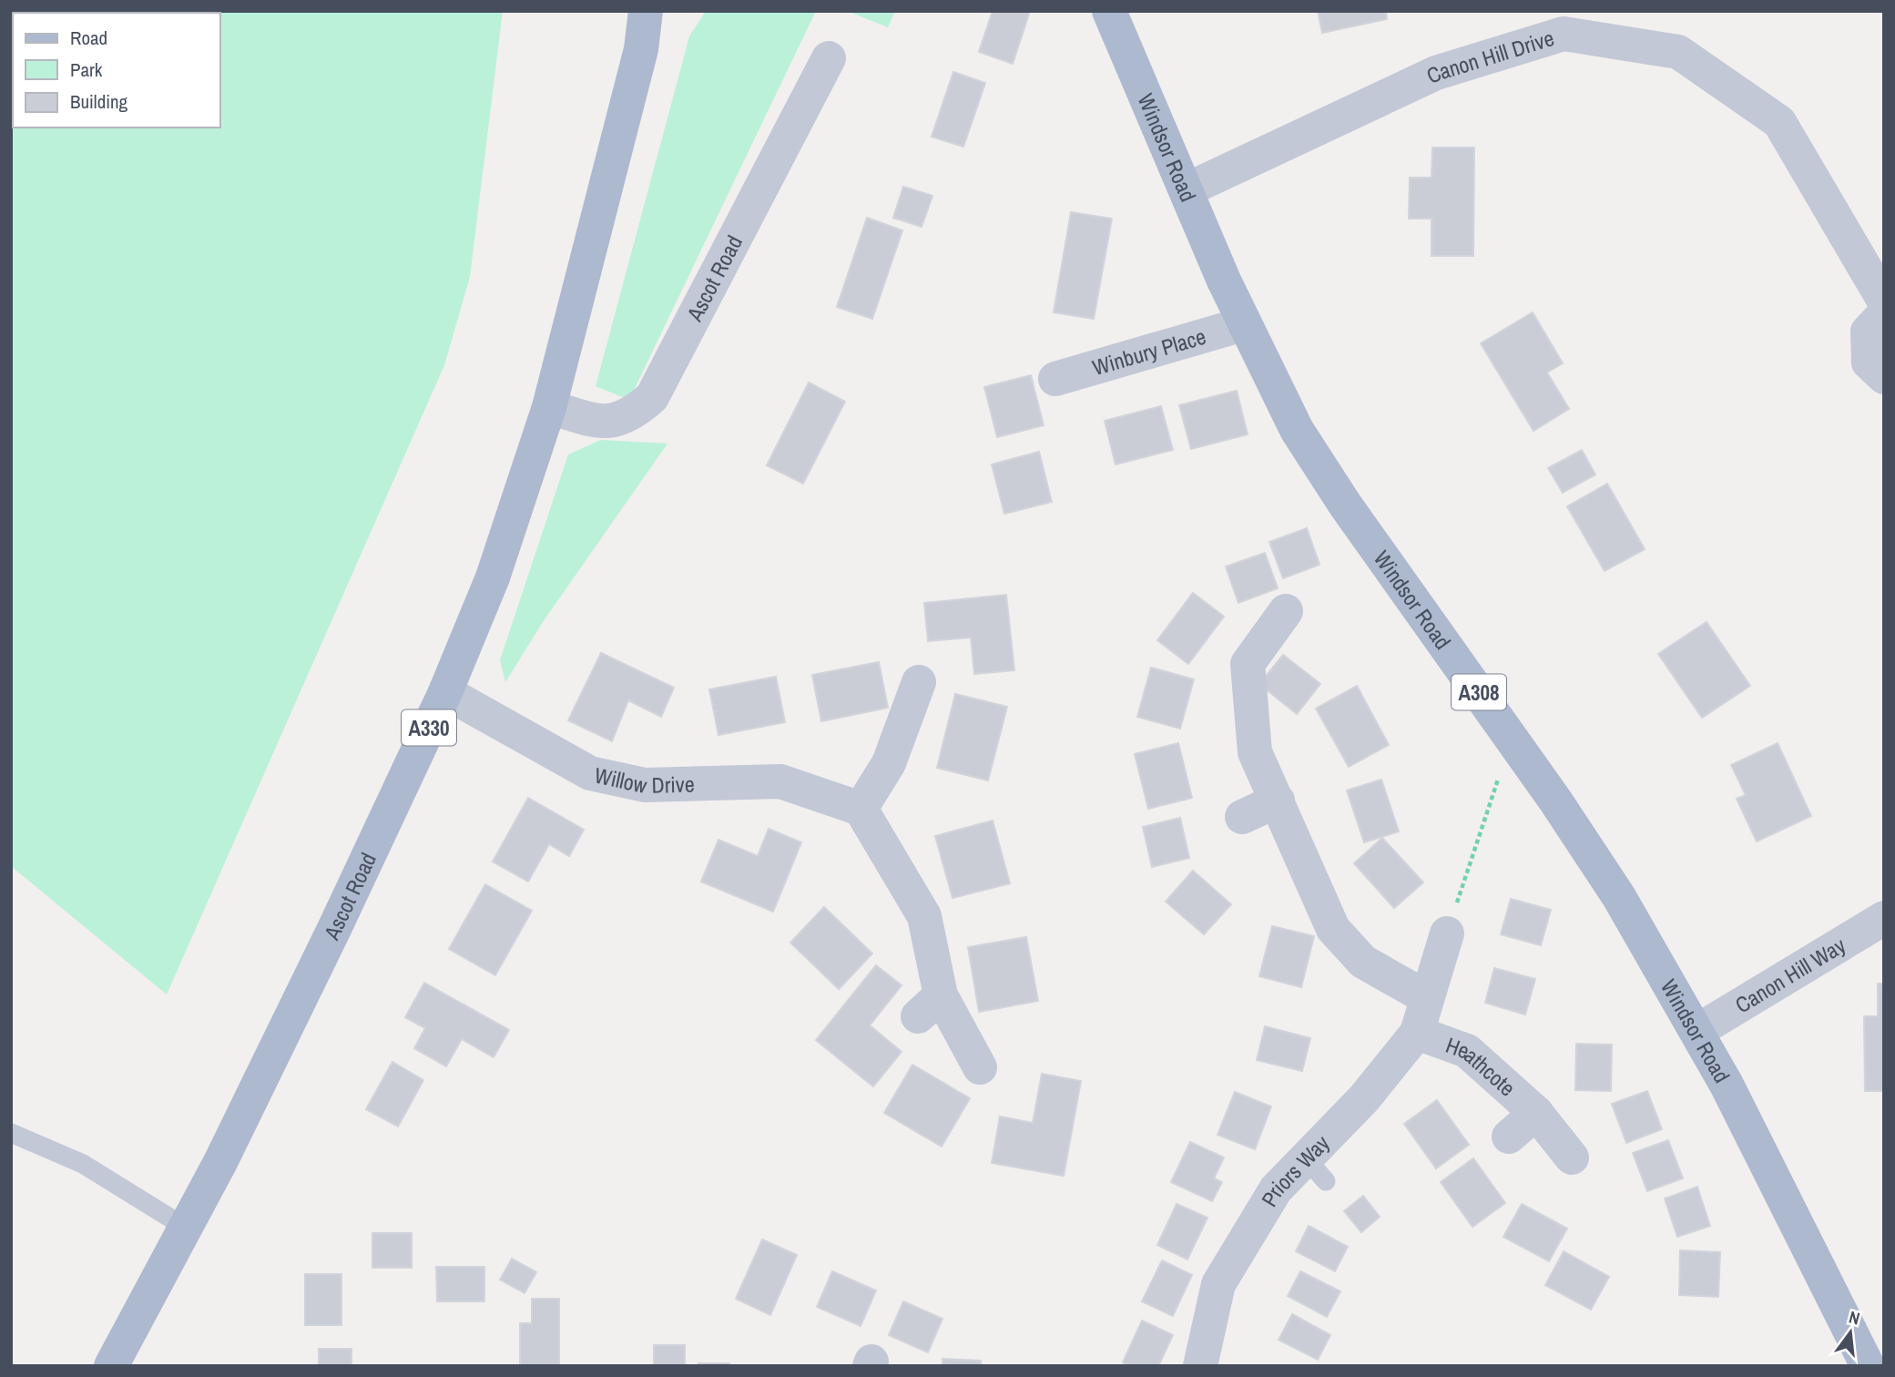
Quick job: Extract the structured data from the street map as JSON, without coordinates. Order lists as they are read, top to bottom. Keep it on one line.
{"streets":{"main road":["Windsor Road","Ascot Road","A308","A330"],"street":["Canon Hill Drive","Winbury Place","Willow Drive","Canon Hill Way","Heathcote","Priors Way"]},"crossings":[["Canon Hill Drive","Windsor Road"],["Windsor Road","Winbury Place"],["Windsor Road","Canon Hill Way"],["Ascot Road","Willow Drive"],["Heathcote","Priors Way"]],"legend":["Road","Park","Building"],"north":"top"}
